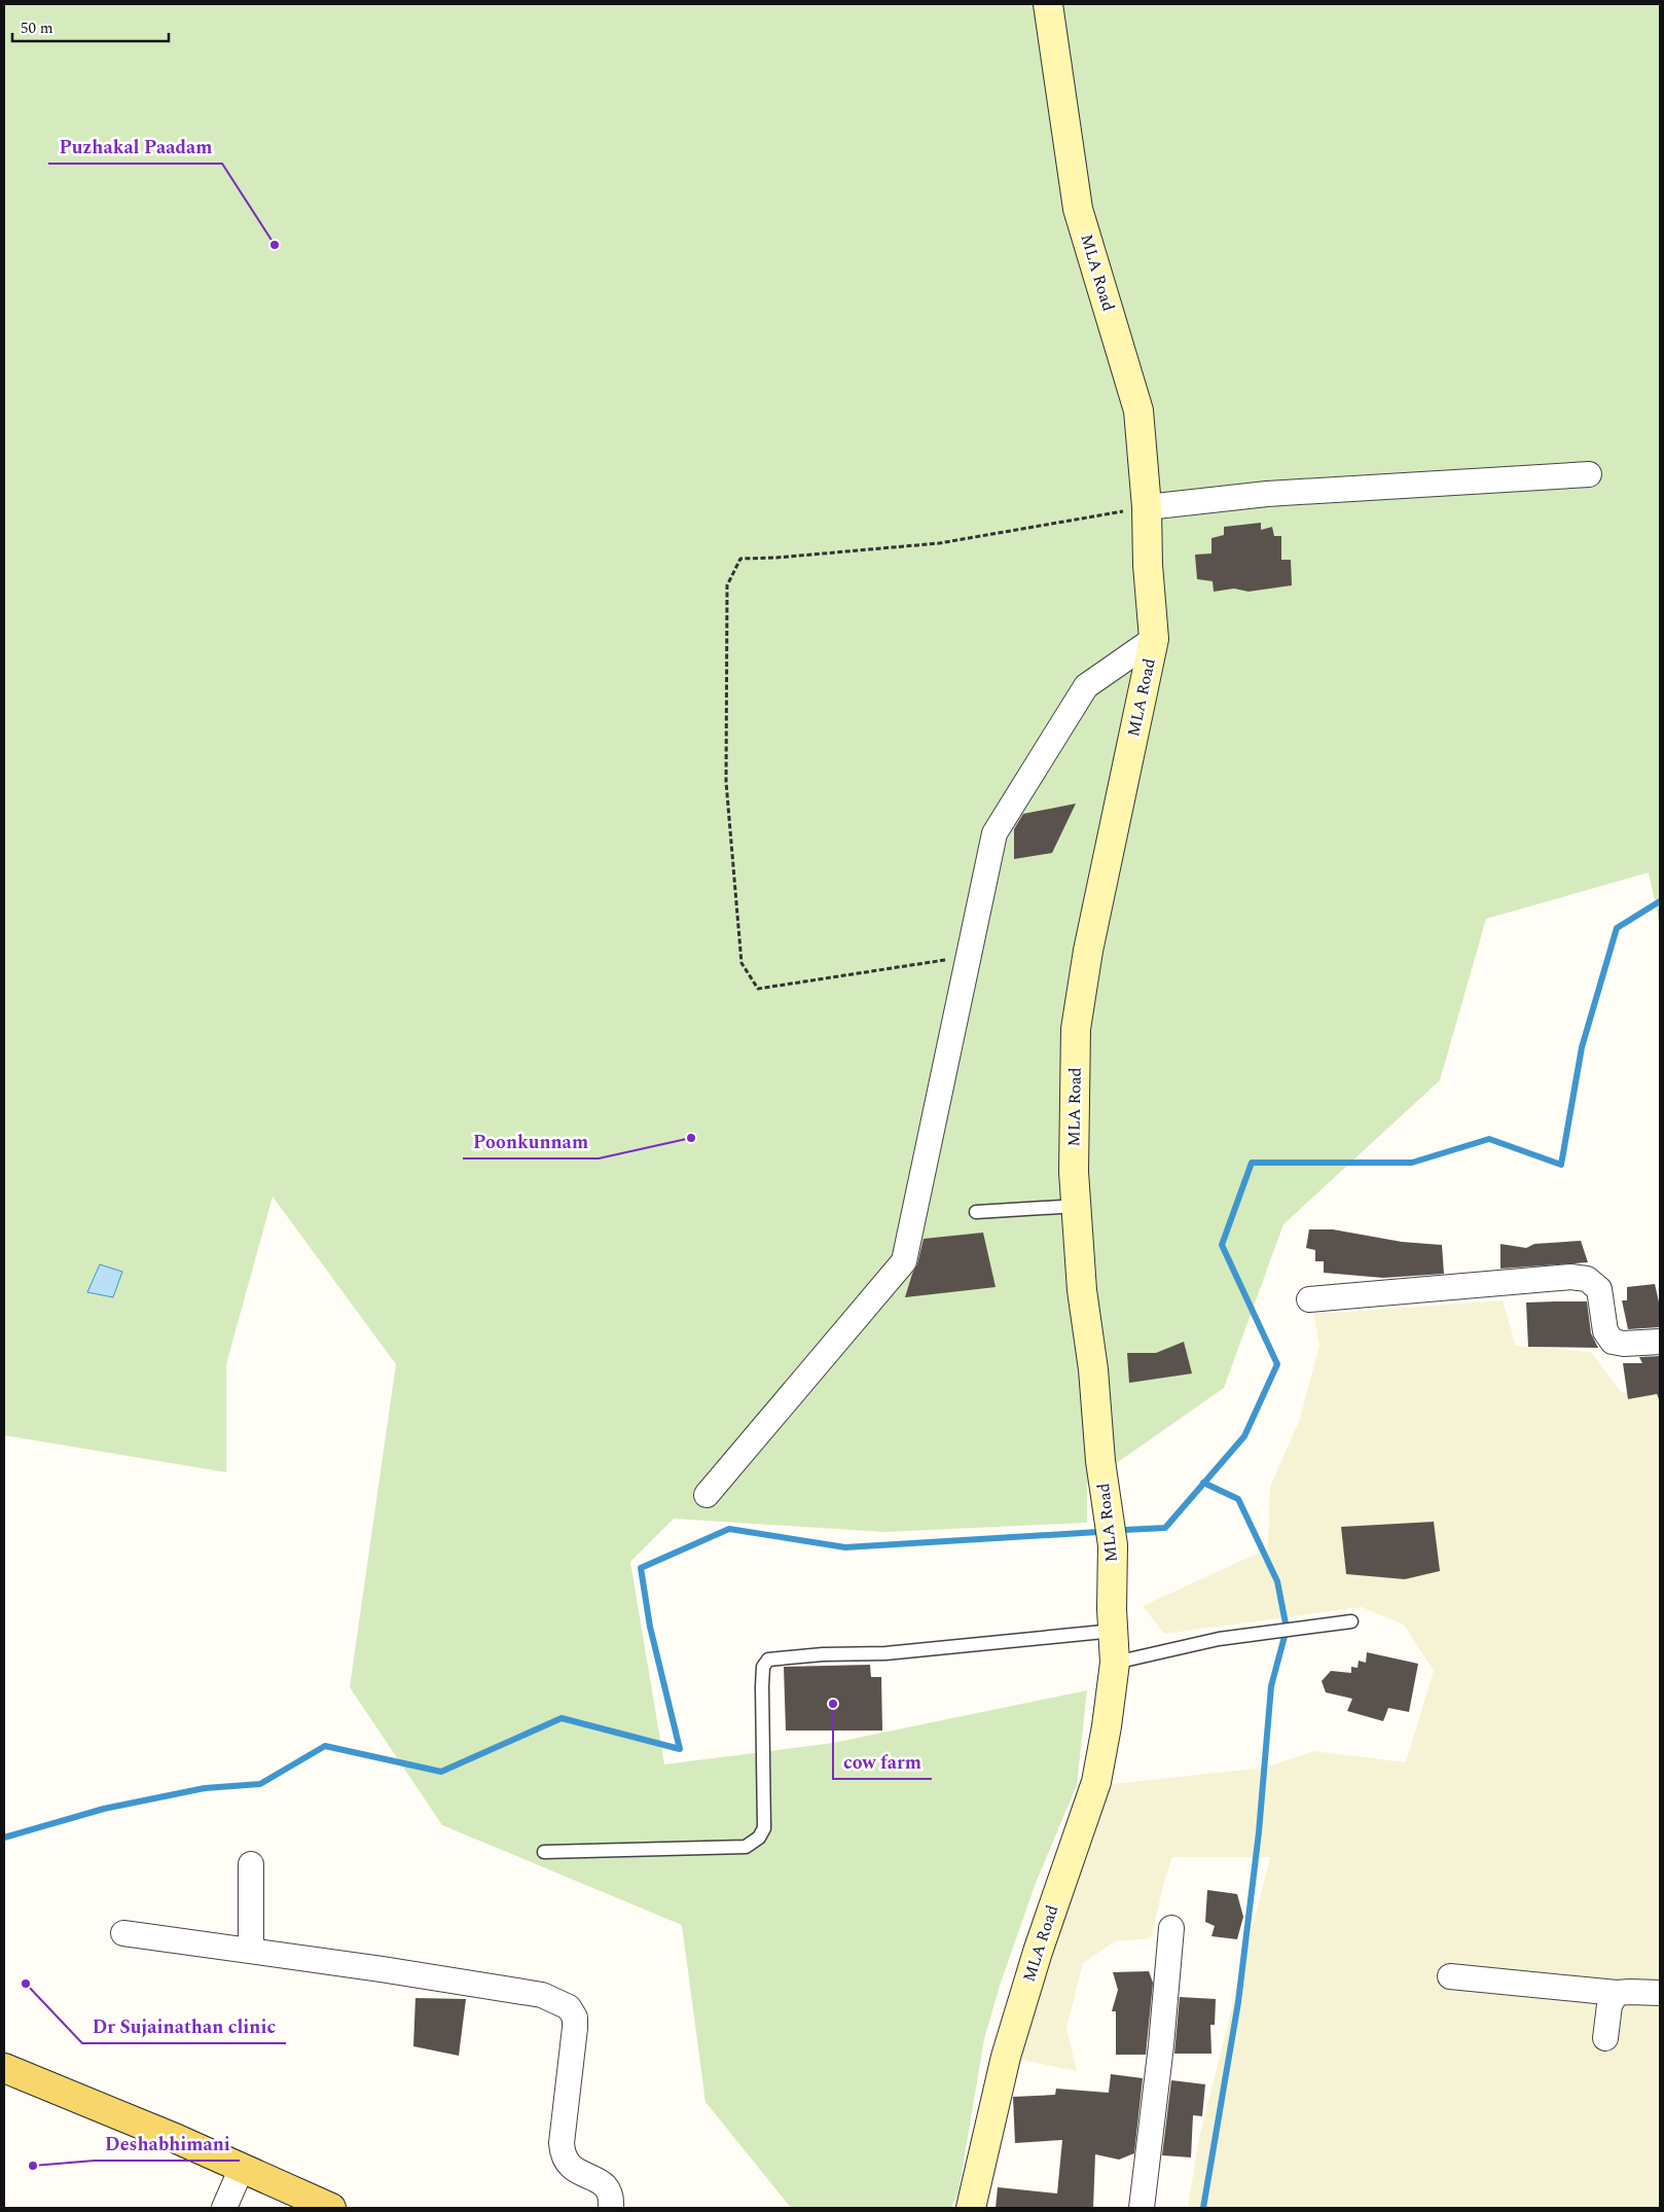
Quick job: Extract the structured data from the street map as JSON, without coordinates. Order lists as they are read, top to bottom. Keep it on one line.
{"streets":{"street":["MLA Road"]},"places":["Puzhakal Paadam","Poonkunnam","cow farm","Dr Sujainathan clinic","Deshabhimani"],"scale_bar":"50 m"}
